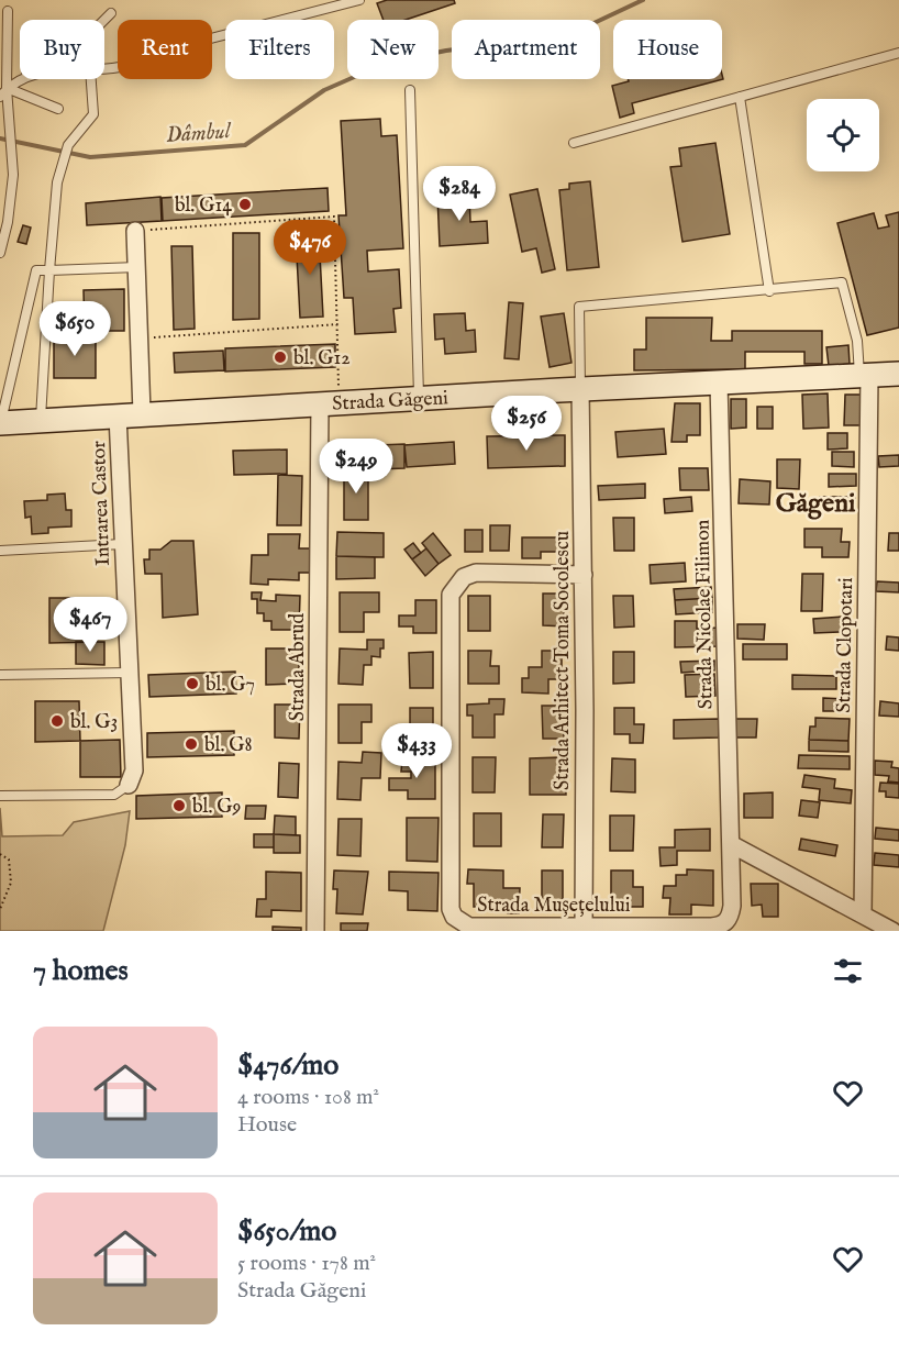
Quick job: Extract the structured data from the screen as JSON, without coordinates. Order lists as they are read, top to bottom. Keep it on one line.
{"streets":{"main road":["Strada Găgeni"],"street":["Intrarea Castor","Strada Nicolae Filimon","Strada Clopotari","Strada Arhitect Toma Socolescu","Strada Abrud","Strada Mușețelului"]},"crossings":[["Strada Găgeni","Intrarea Castor"],["Strada Găgeni","Strada Nicolae Filimon"],["Strada Găgeni","Strada Clopotari"],["Strada Găgeni","Strada Arhitect Toma Socolescu"],["Strada Găgeni","Strada Abrud"],["Strada Nicolae Filimon","Strada Mușețelului"],["Strada Arhitect Toma Socolescu","Strada Mușețelului"]],"districts":["Găgeni"],"water":["Dâmbul"],"places":["bl. G14","bl. G12","bl. G7","bl. G3","bl. G8","bl. G9"],"page":{"chip":["Buy","Rent","Filters","New","Apartment","House"],"price":["$284","$476","$650","$256","$249","$467","$433"],"heading":"7 homes","list":[{"name":"$476/mo","note":"4 rooms · 108 m² · House"},{"name":"$650/mo","note":"5 rooms · 178 m² · Strada Găgeni"}]}}
